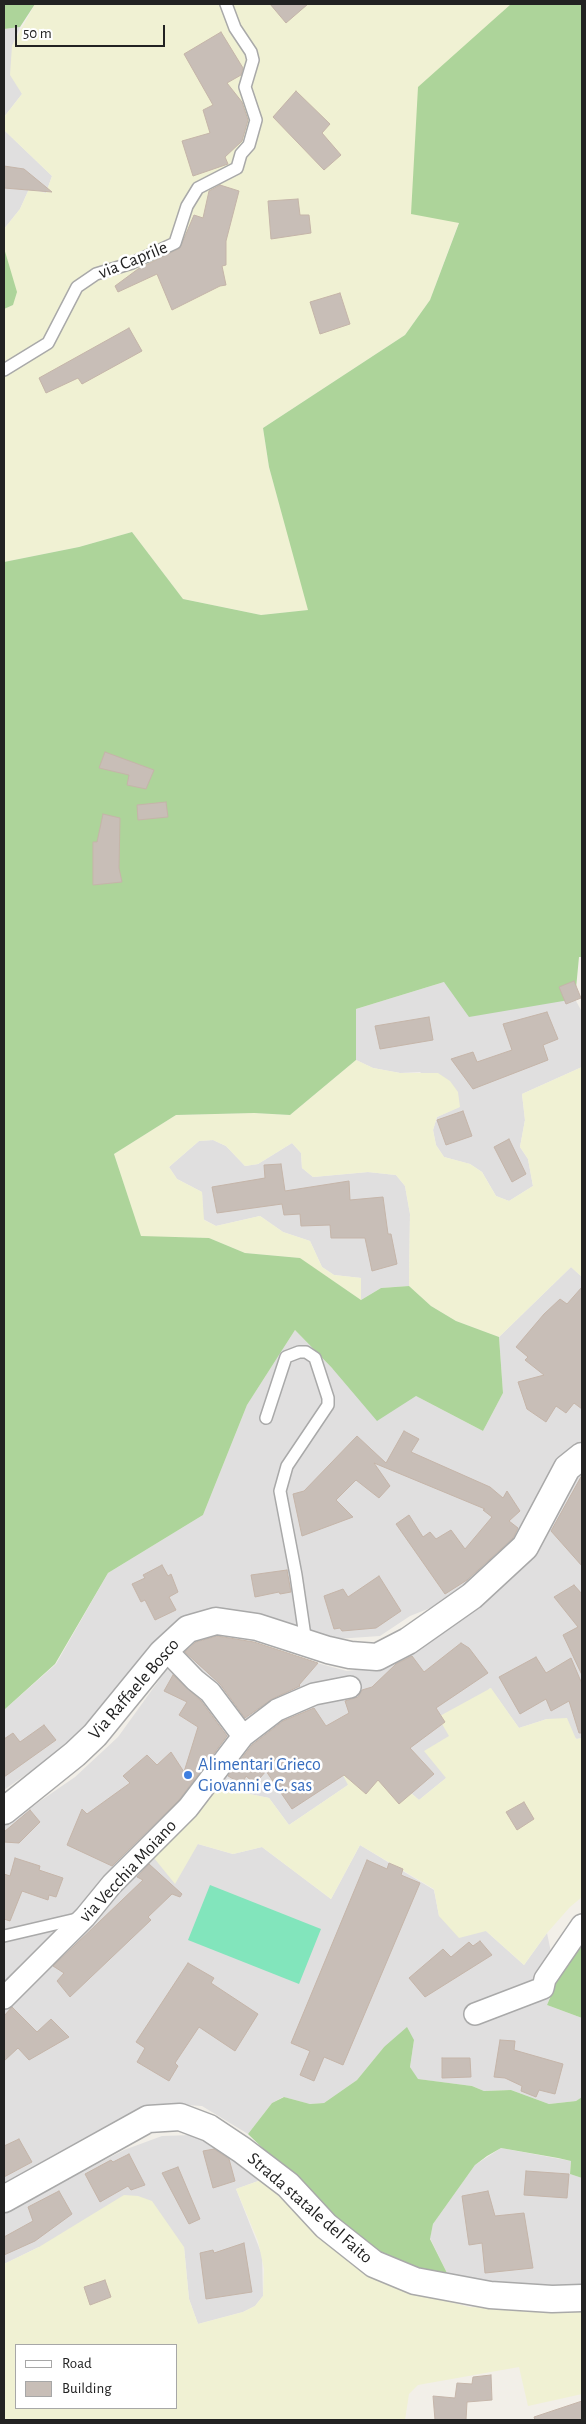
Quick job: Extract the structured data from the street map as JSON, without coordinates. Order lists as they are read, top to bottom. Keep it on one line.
{"streets":{"street":["Via Raffaele Bosco","via Vecchia Moiano","Strada statale del Faito"],"lane":["via Caprile"]},"places":["Alimentari Grieco Giovanni e C. sas"],"legend":["Road","Building"],"scale_bar":"50 m"}
